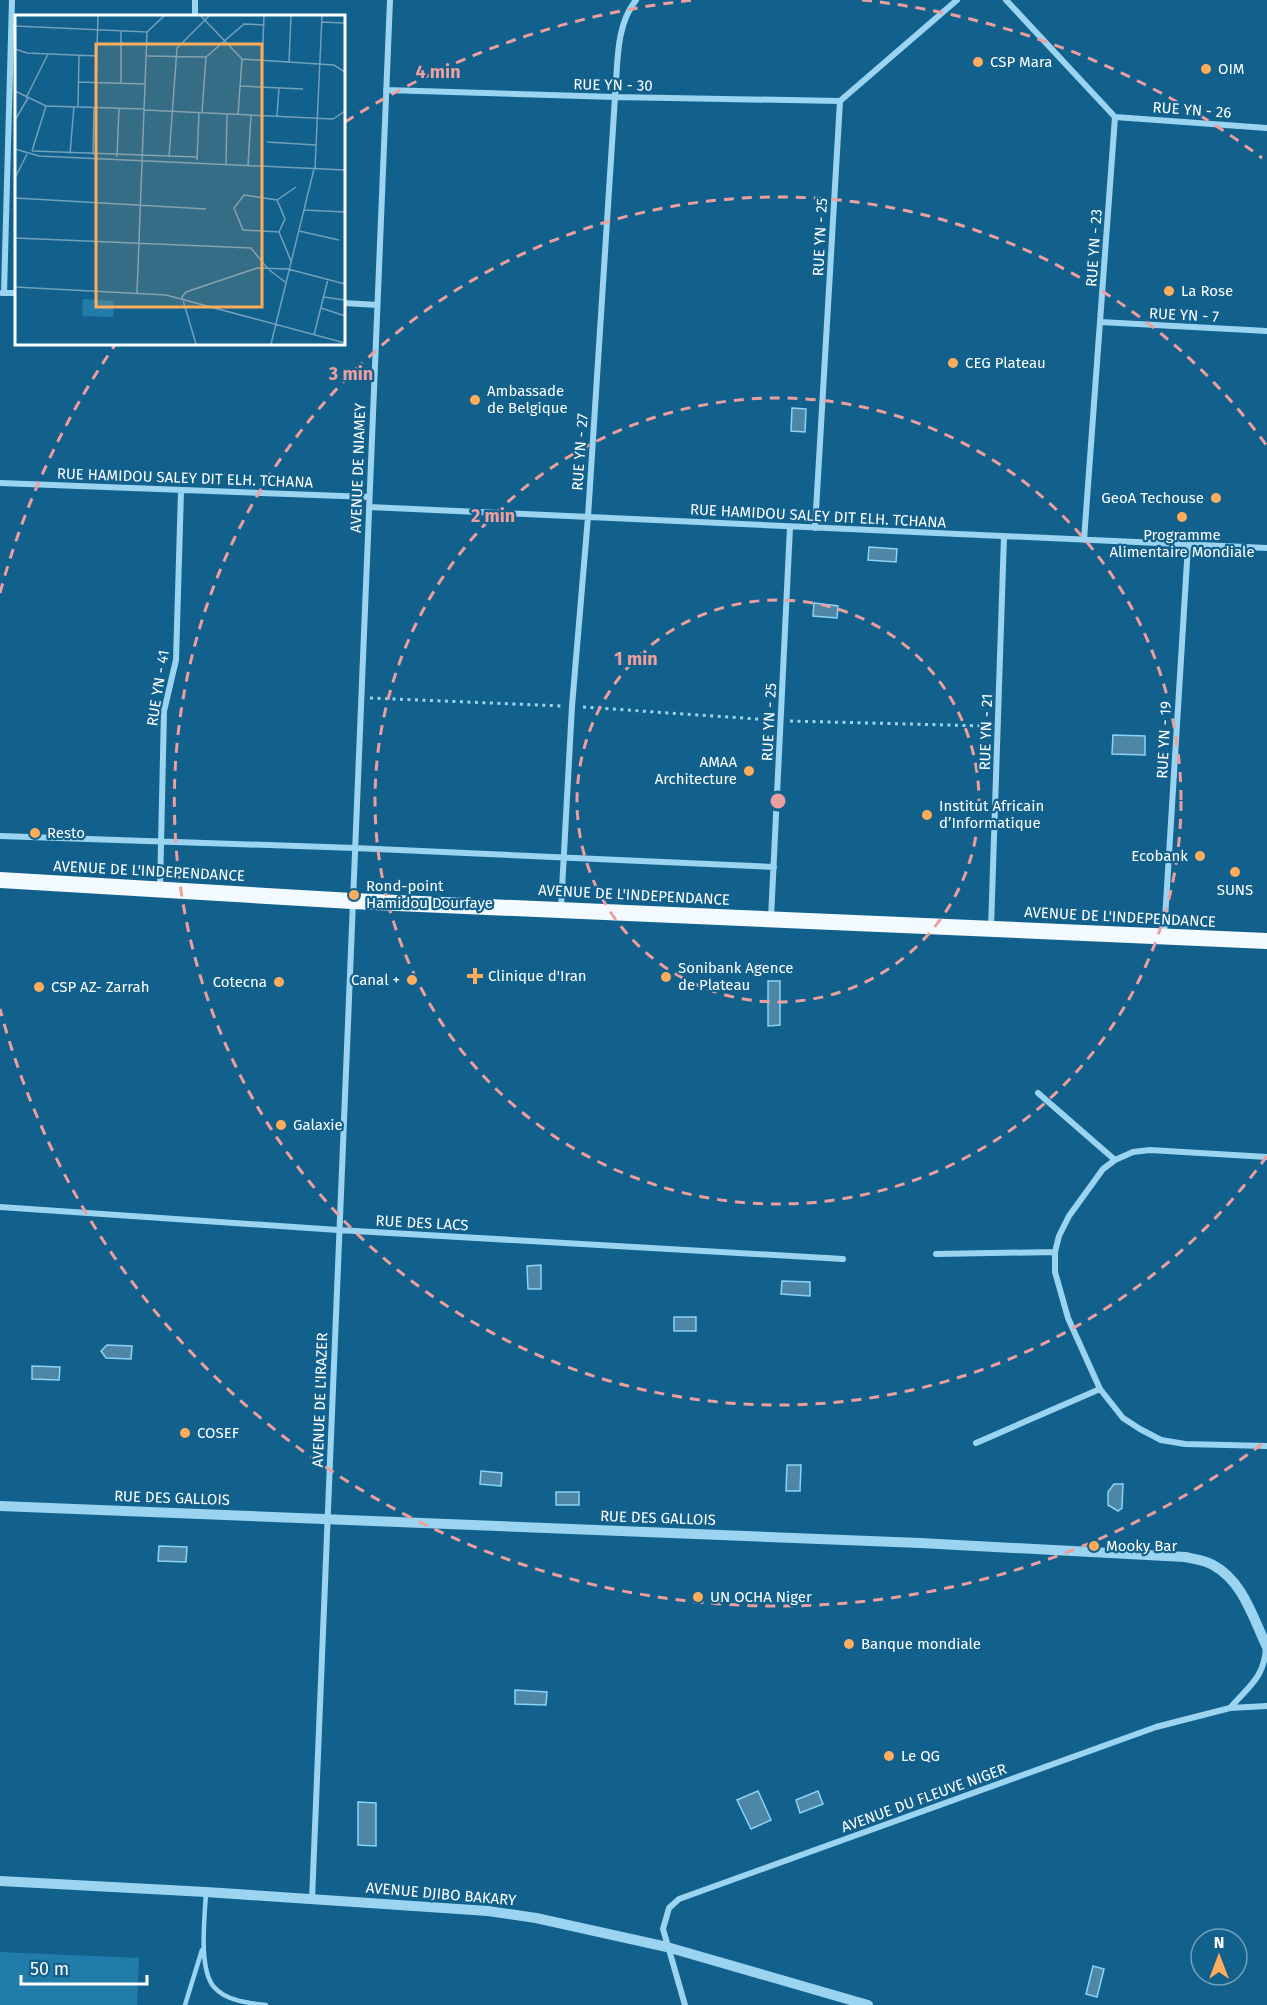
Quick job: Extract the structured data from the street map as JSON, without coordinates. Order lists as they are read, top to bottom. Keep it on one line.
{"streets":{"highway":["AVENUE DE L'INDEPENDANCE"],"street":["RUE YN - 30","RUE YN - 26","RUE YN - 25","RUE YN - 23","RUE YN - 7","RUE YN - 27","AVENUE DE NIAMEY","RUE HAMIDOU SALEY DIT ELH. TCHANA","RUE YN - 41","RUE YN - 21","RUE YN - 19","RUE DES LACS","AVENUE DE L'IRAZER","RUE DES GALLOIS","AVENUE DU FLEUVE NIGER","AVENUE DJIBO BAKARY"]},"crossings":[["RUE YN - 30","RUE YN - 25"],["RUE YN - 30","RUE YN - 27"],["RUE YN - 30","AVENUE DE NIAMEY"],["RUE YN - 26","RUE YN - 23"],["RUE YN - 25","RUE HAMIDOU SALEY DIT ELH. TCHANA"],["RUE YN - 25","AVENUE DE L'INDEPENDANCE"],["RUE YN - 23","RUE YN - 7"],["RUE YN - 23","RUE HAMIDOU SALEY DIT ELH. TCHANA"],["RUE YN - 27","RUE HAMIDOU SALEY DIT ELH. TCHANA"],["RUE YN - 27","AVENUE DE L'INDEPENDANCE"],["AVENUE DE NIAMEY","RUE HAMIDOU SALEY DIT ELH. TCHANA"],["AVENUE DE NIAMEY","AVENUE DE L'INDEPENDANCE"],["AVENUE DE NIAMEY","AVENUE DE L'IRAZER"],["RUE HAMIDOU SALEY DIT ELH. TCHANA","RUE YN - 41"],["RUE HAMIDOU SALEY DIT ELH. TCHANA","RUE YN - 21"],["RUE HAMIDOU SALEY DIT ELH. TCHANA","RUE YN - 19"],["RUE YN - 41","AVENUE DE L'INDEPENDANCE"],["RUE YN - 21","AVENUE DE L'INDEPENDANCE"],["RUE YN - 19","AVENUE DE L'INDEPENDANCE"],["AVENUE DE L'INDEPENDANCE","AVENUE DE L'IRAZER"],["RUE DES LACS","AVENUE DE L'IRAZER"],["AVENUE DE L'IRAZER","RUE DES GALLOIS"],["AVENUE DE L'IRAZER","AVENUE DJIBO BAKARY"],["AVENUE DU FLEUVE NIGER","AVENUE DJIBO BAKARY"]],"places":{"other":["CSP Mara","OIM","La Rose","CEG Plateau","Ambassade de Belgique","GeoA Techouse","Programme Alimentaire Mondiale","AMAA Architecture","Institut Africain d’Informatique","Resto","Ecobank","SUNS","Rond-point Hamidou Dourfaye","Sonibank Agence de Plateau","Canal +","Cotecna","CSP AZ- Zarrah","Galaxie","COSEF","Mooky Bar","UN OCHA Niger","Banque mondiale","Le QG"],"health":["Clinique d'Iran"]},"scale_bar":"50 m","north":"top","rings":["4 min","3 min","2 min","1 min"]}
